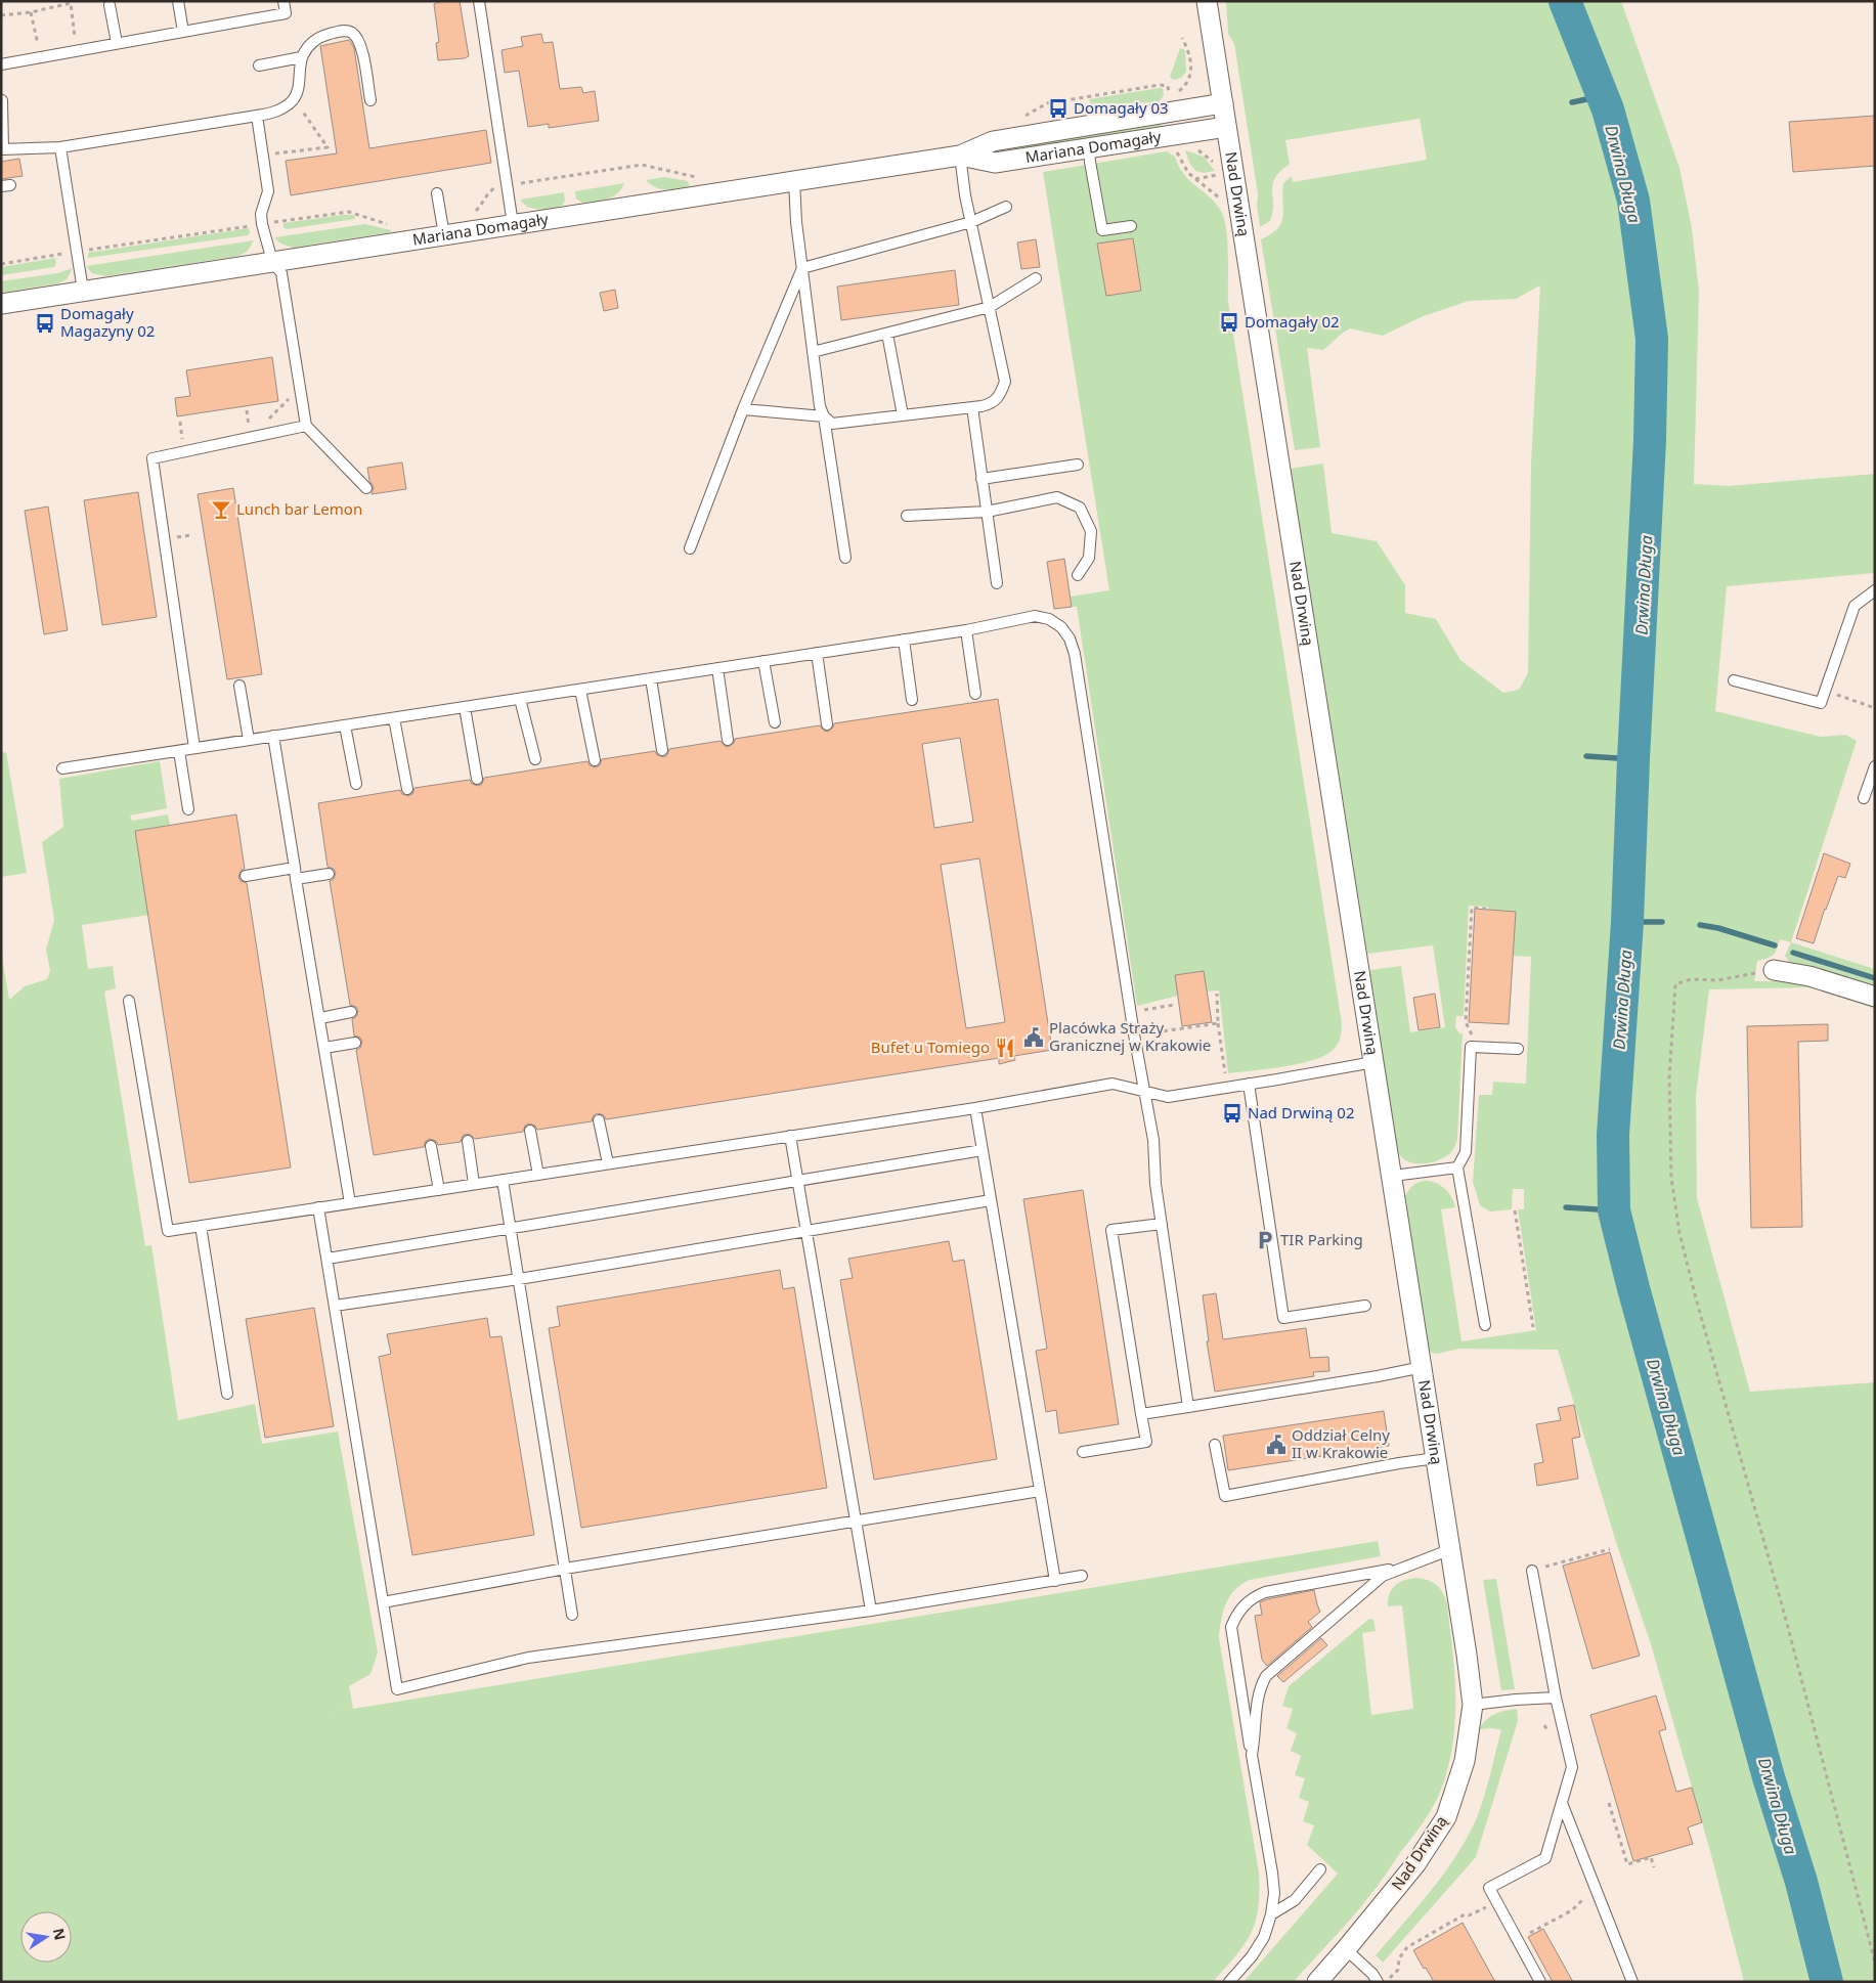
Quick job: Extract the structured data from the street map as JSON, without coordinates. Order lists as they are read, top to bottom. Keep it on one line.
{"streets":{"street":["Mariana Domagały","Nad Drwiną"]},"crossings":[["Mariana Domagały","Nad Drwiną"]],"water":["Drwina Długa"],"places":{"bus stop":["Domagały 03","Domagały 02","Domagały Magazyny 02","Nad Drwiną 02"],"bar":["Lunch bar Lemon"],"public building":["Placówka Straży Granicznej w Krakowie","Oddział Celny II w Krakowie"],"restaurant":["Bufet u Tomiego"],"parking":["TIR Parking"]},"north":"right"}
